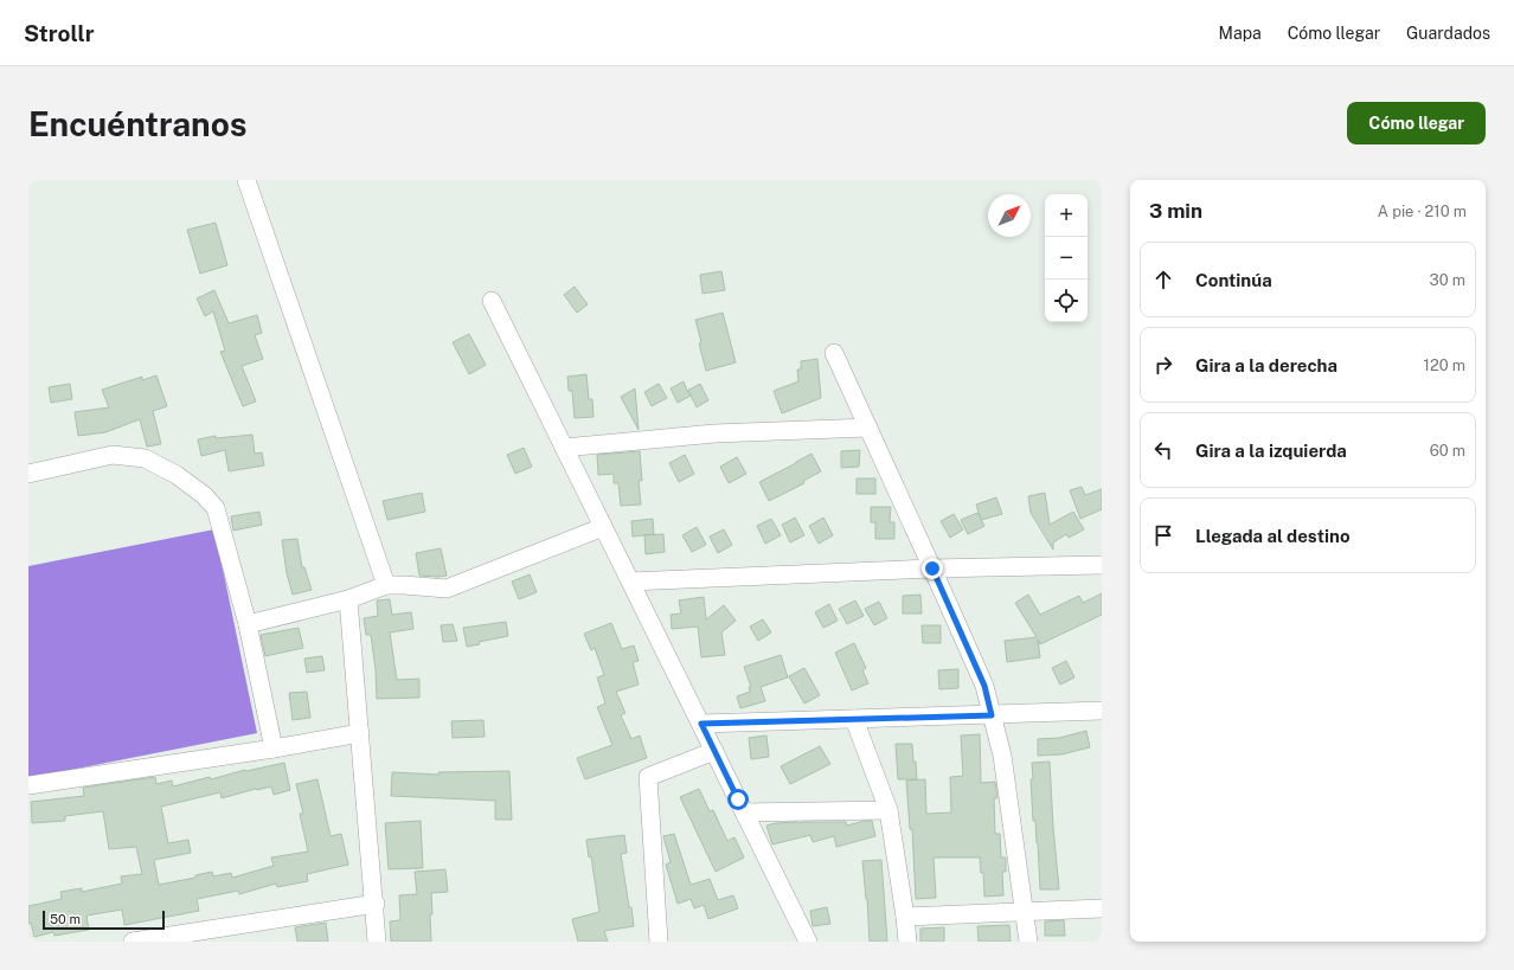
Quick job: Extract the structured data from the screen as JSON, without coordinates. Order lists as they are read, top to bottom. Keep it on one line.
{"scale_bar":"50 m","north":"top right","page":{"header":"Strollr","nav":["Mapa","Cómo llegar","Guardados"],"buttons":"Cómo llegar","title":"Encuéntranos","heading":["3 min","A pie · 210 m"],"map_buttons":["+","−"],"list":[["Continúa","30 m"],["Gira a la derecha","120 m"],["Gira a la izquierda","60 m"],"Llegada al destino"],"scale":"50 m"}}
